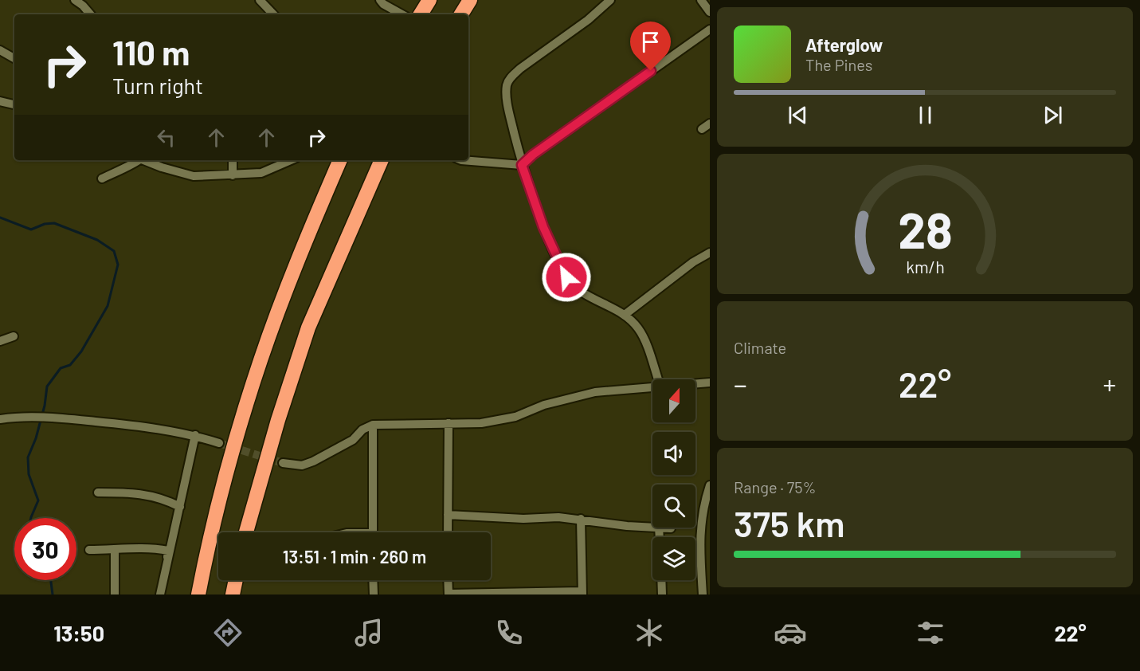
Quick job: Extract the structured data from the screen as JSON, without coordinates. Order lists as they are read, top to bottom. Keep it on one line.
{"north":"top","page":{"turn":["110 m","Turn right"],"song":["Afterglow","The Pines"],"tile":["Climate",["Range · 75%","375 km"]],"heat":["−","22°","+"],"limit":"30","trip":"13:51 · 1 min · 260 m","tabs":["13:50","22°"],"gauge":["28","km/h"]}}
